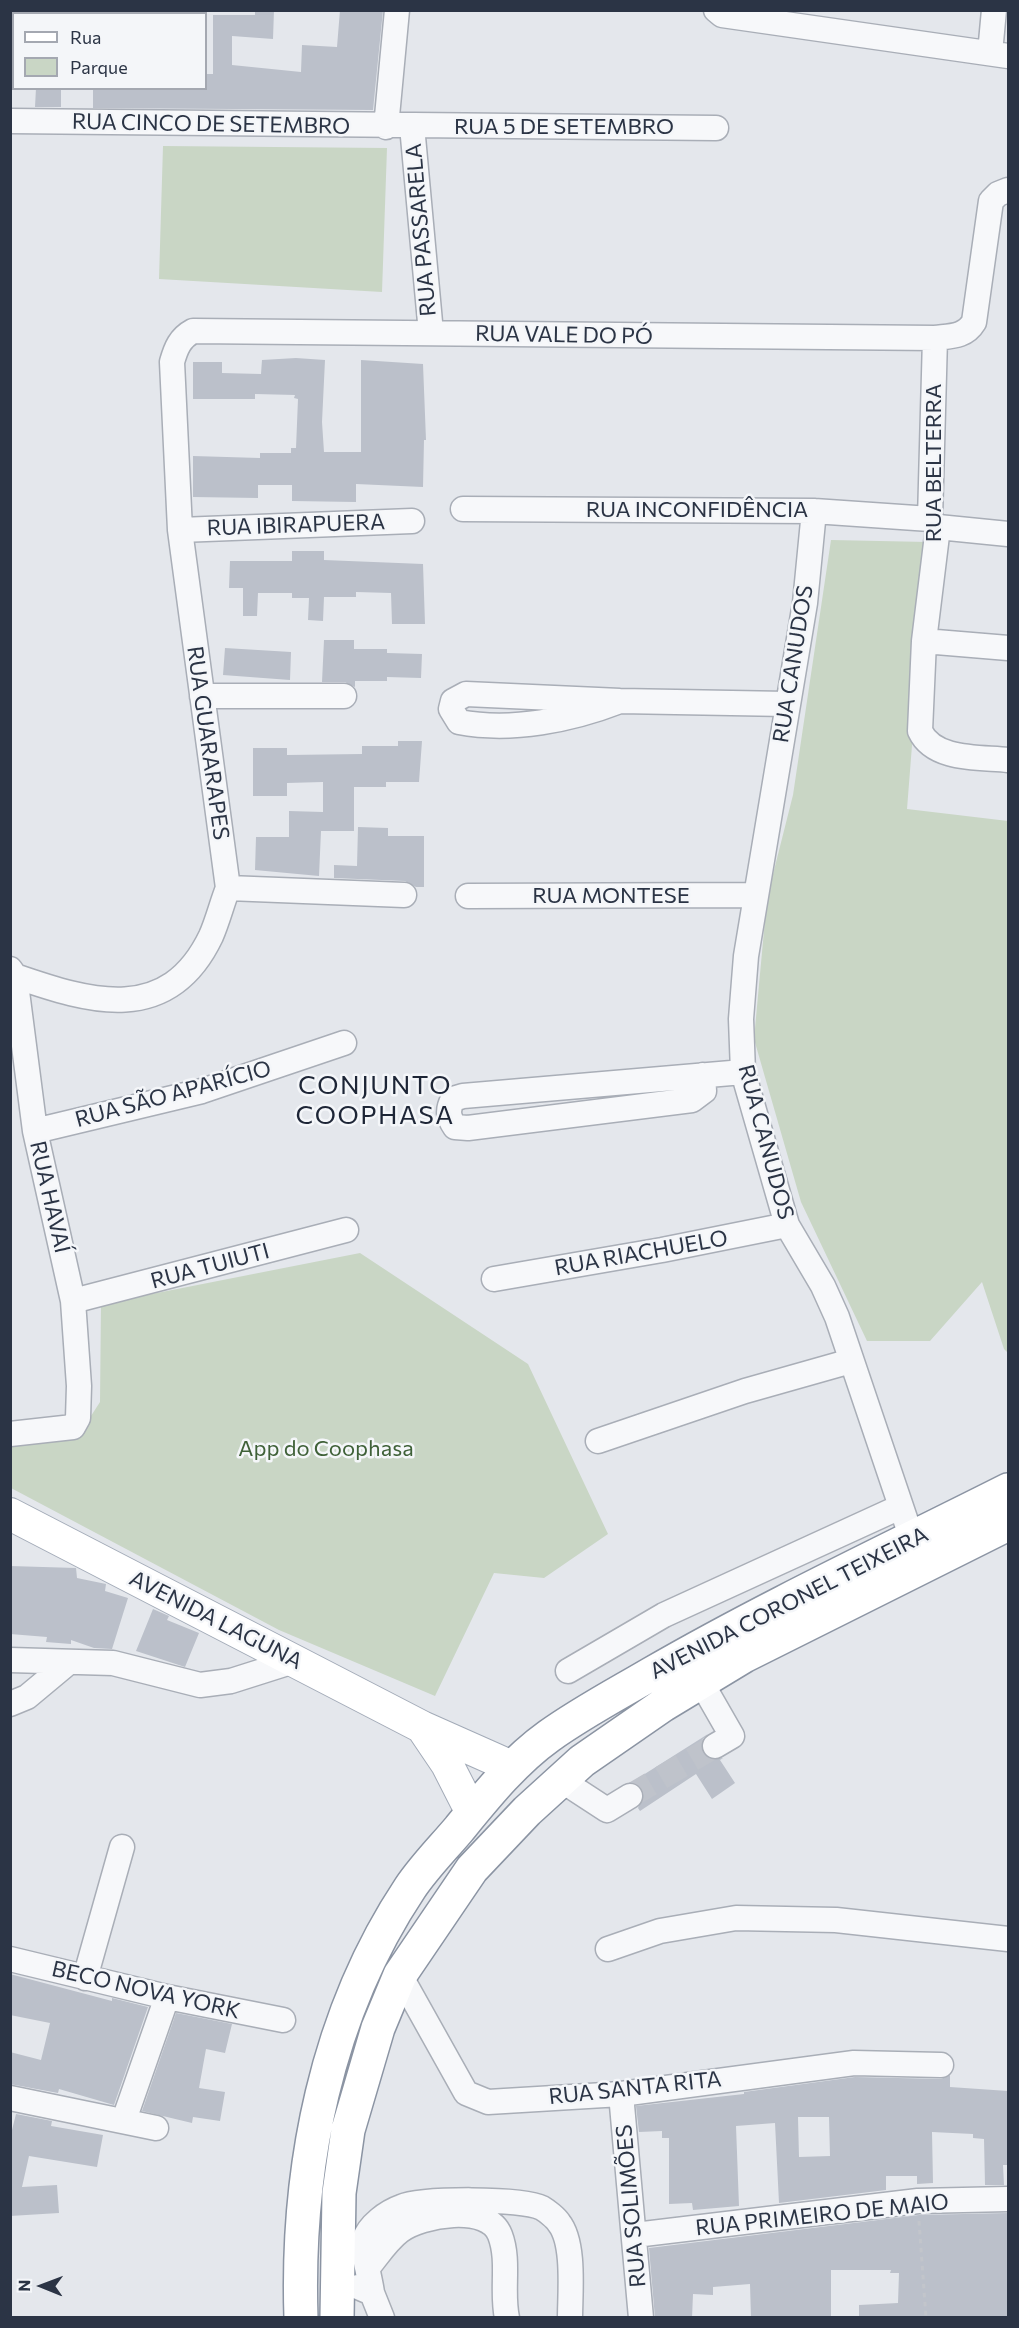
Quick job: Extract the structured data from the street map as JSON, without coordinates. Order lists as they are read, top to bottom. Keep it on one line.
{"streets":{"highway":["AVENIDA CORONEL TEIXEIRA"],"main road":["AVENIDA LAGUNA"],"street":["RUA CINCO DE SETEMBRO","RUA 5 DE SETEMBRO","RUA PASSARELA","RUA VALE DO PÓ","RUA BELTERRA","RUA INCONFIDÊNCIA","RUA IBIRAPUERA","RUA CANUDOS","RUA GUARARAPES","RUA MONTESE","RUA SÃO APARÍCIO","RUA HAVAÍ","RUA RIACHUELO","RUA TUIUTI","BECO NOVA YORK","RUA SANTA RITA","RUA SOLIMÕES","RUA PRIMEIRO DE MAIO"]},"crossings":[["RUA CINCO DE SETEMBRO","RUA 5 DE SETEMBRO"],["RUA CINCO DE SETEMBRO","RUA PASSARELA"],["RUA 5 DE SETEMBRO","RUA PASSARELA"],["RUA PASSARELA","RUA VALE DO PÓ"],["RUA VALE DO PÓ","RUA BELTERRA"],["RUA VALE DO PÓ","RUA GUARARAPES"],["RUA BELTERRA","RUA INCONFIDÊNCIA"],["RUA INCONFIDÊNCIA","RUA CANUDOS"],["RUA IBIRAPUERA","RUA GUARARAPES"],["RUA CANUDOS","RUA MONTESE"],["RUA CANUDOS","RUA RIACHUELO"],["RUA CANUDOS","AVENIDA CORONEL TEIXEIRA"],["RUA GUARARAPES","RUA HAVAÍ"],["RUA SÃO APARÍCIO","RUA HAVAÍ"],["RUA HAVAÍ","RUA TUIUTI"],["AVENIDA CORONEL TEIXEIRA","AVENIDA LAGUNA"],["AVENIDA CORONEL TEIXEIRA","RUA SANTA RITA"],["RUA SANTA RITA","RUA SOLIMÕES"],["RUA SOLIMÕES","RUA PRIMEIRO DE MAIO"]],"districts":["CONJUNTO COOPHASA"],"parks":["App do Coophasa"],"legend":["Rua","Parque"],"north":"left"}
